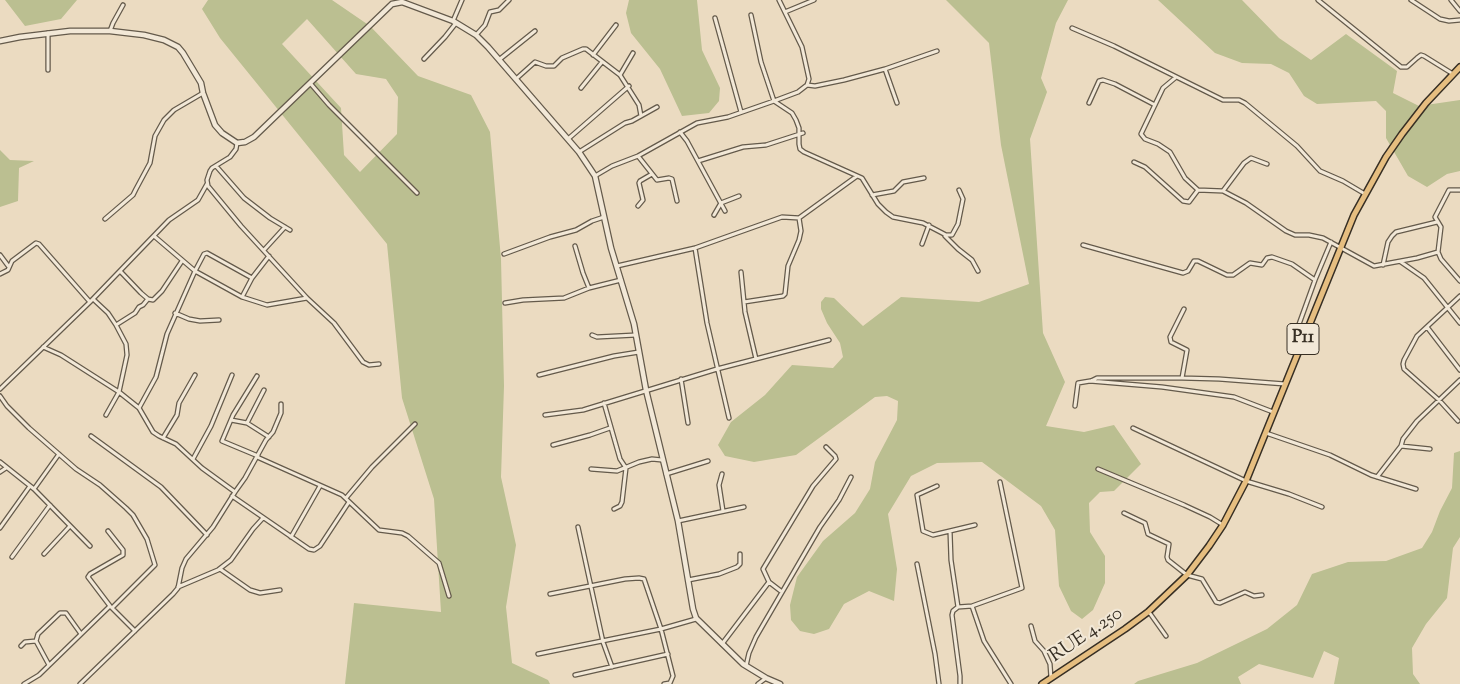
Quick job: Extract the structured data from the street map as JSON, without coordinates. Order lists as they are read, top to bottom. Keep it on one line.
{"streets":{"main road":["P11","RUE 4.250"]},"crossings":[["P11","RUE 4.250"]]}
